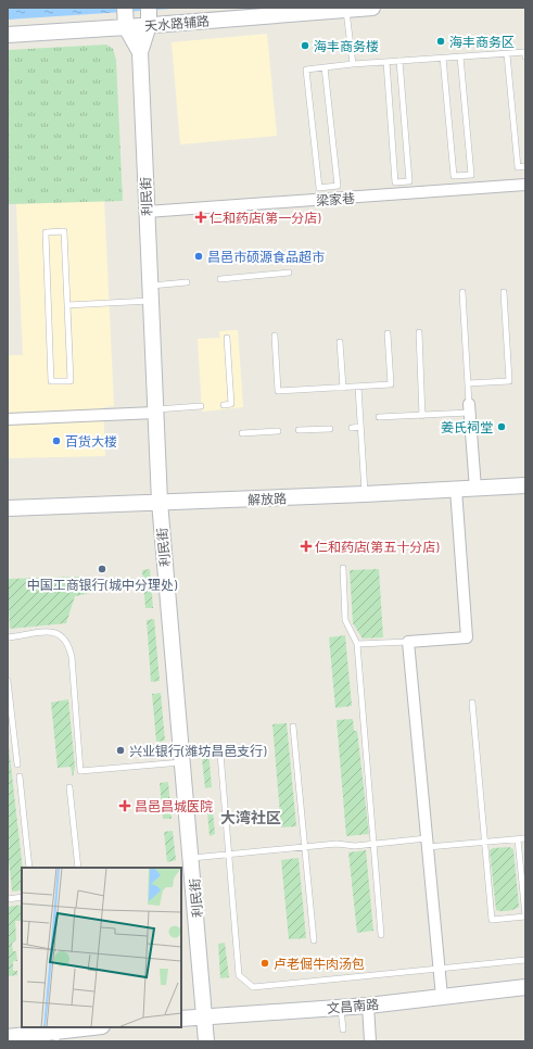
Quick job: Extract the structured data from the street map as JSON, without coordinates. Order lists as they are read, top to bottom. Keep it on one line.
{"streets":{"street":["天水路辅路","利民街","梁家巷","解放路","文昌南路"]},"crossings":[["天水路辅路","利民街"],["利民街","梁家巷"],["利民街","解放路"],["利民街","文昌南路"]],"districts":["大湾社区"],"places":{"other":["海丰商务区","海丰商务楼","昌邑市硕源食品超市","姜氏祠堂","百货大楼","中国工商银行(城中分理处)","兴业银行(潍坊昌邑支行)","卢老倔牛肉汤包"],"health":["仁和药店(第一分店)","仁和药店(第五十分店)","昌邑昌城医院"]}}
